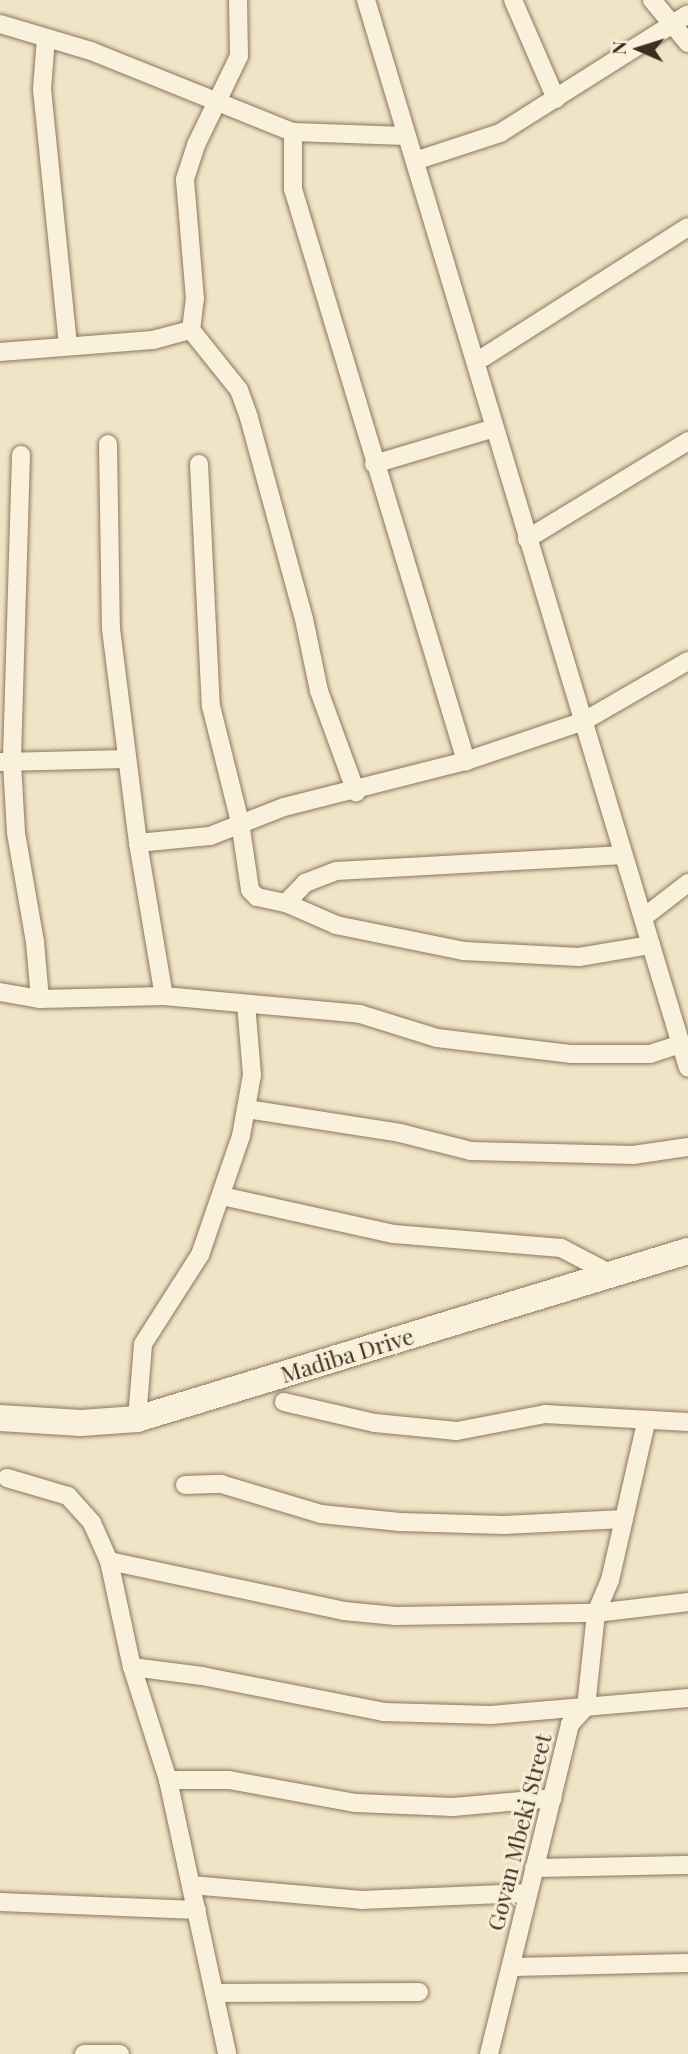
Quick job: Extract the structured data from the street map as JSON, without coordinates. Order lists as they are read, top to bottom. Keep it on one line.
{"streets":{"street":["Madiba Drive","Govan Mbeki Street"]},"north":"left"}
